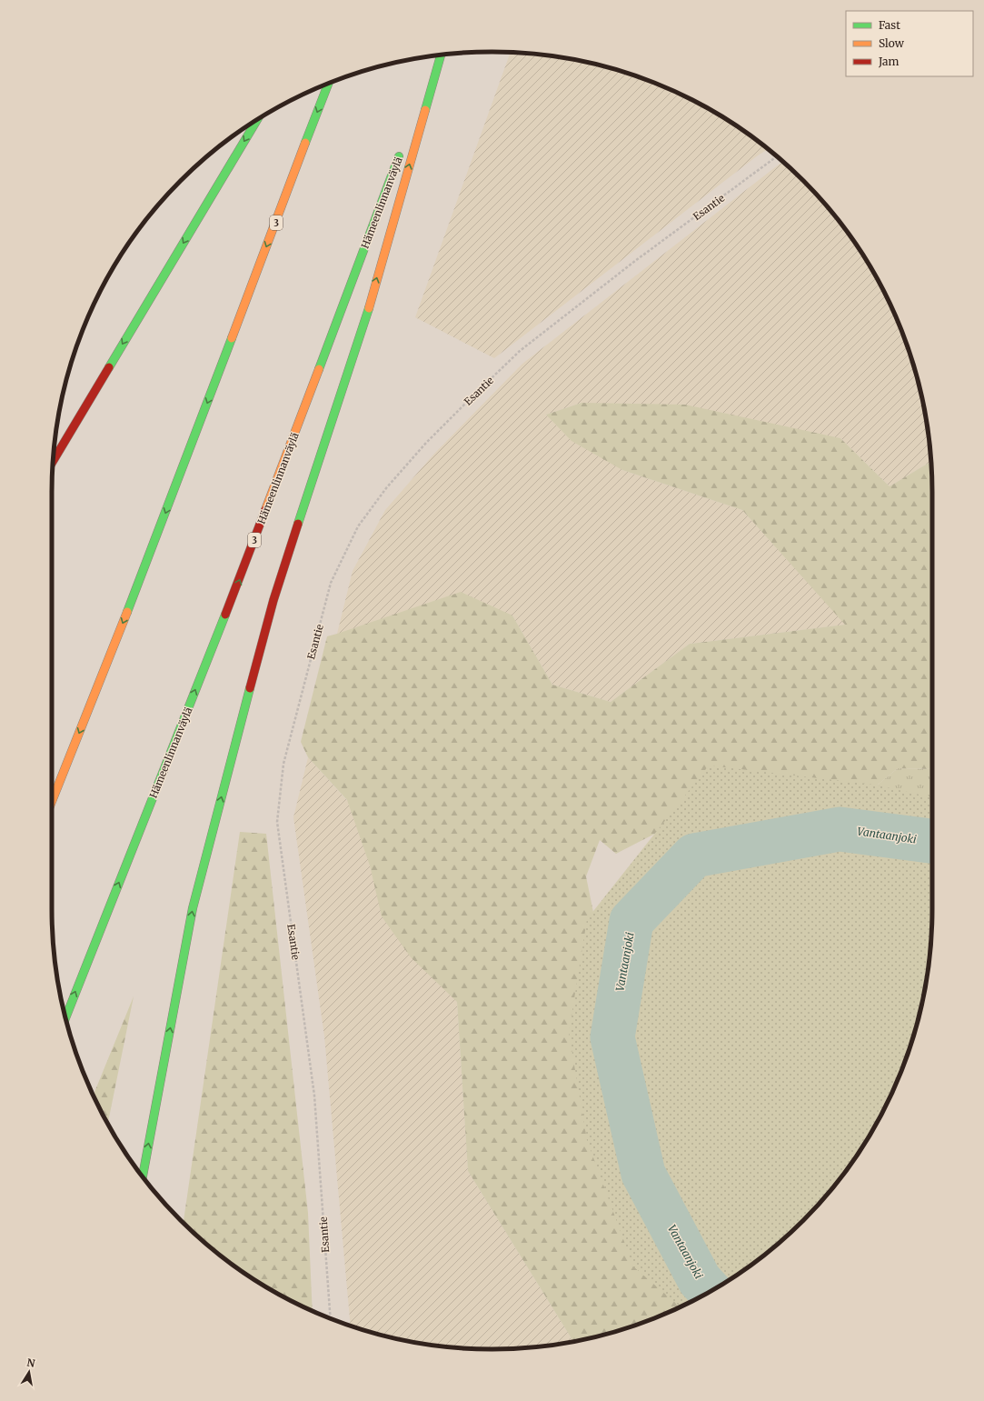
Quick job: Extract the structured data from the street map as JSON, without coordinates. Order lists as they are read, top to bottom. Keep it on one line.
{"streets":{"highway":["Hämeenlinnanväylä","3"],"path":["Esantie"]},"water":["Vantaanjoki"],"legend":["Fast","Slow","Jam"],"north":"top"}
